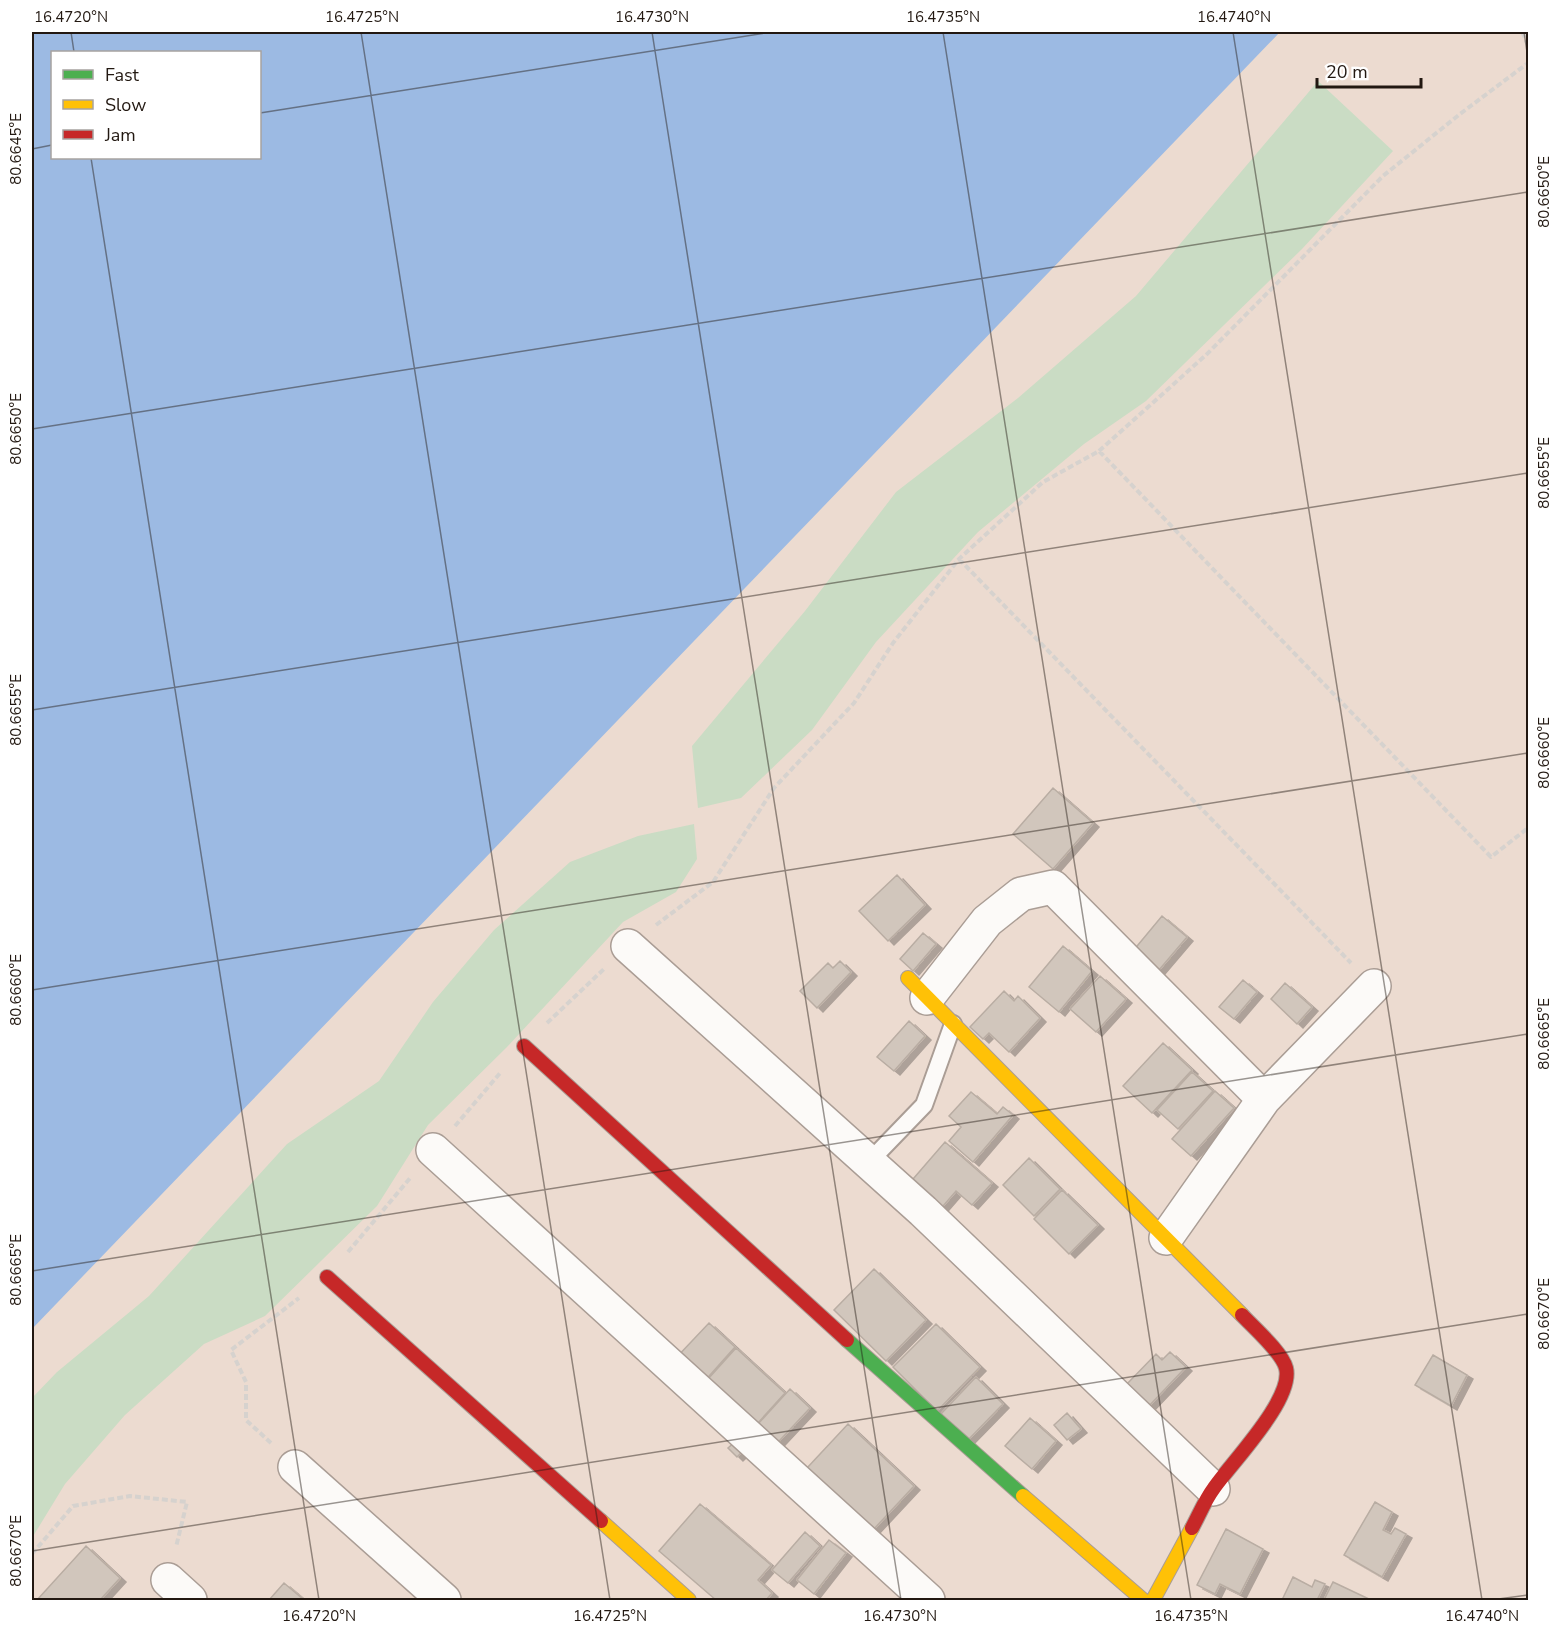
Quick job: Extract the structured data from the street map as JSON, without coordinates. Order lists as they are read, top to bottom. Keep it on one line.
{"legend":["Fast","Slow","Jam"],"scale_bar":"20 m","coordinates":["16.4720°N","16.4725°N","16.4730°N","16.4735°N","16.4740°N","80.6645°E","80.6650°E","80.6655°E","80.6660°E","80.6665°E","80.6670°E"]}
